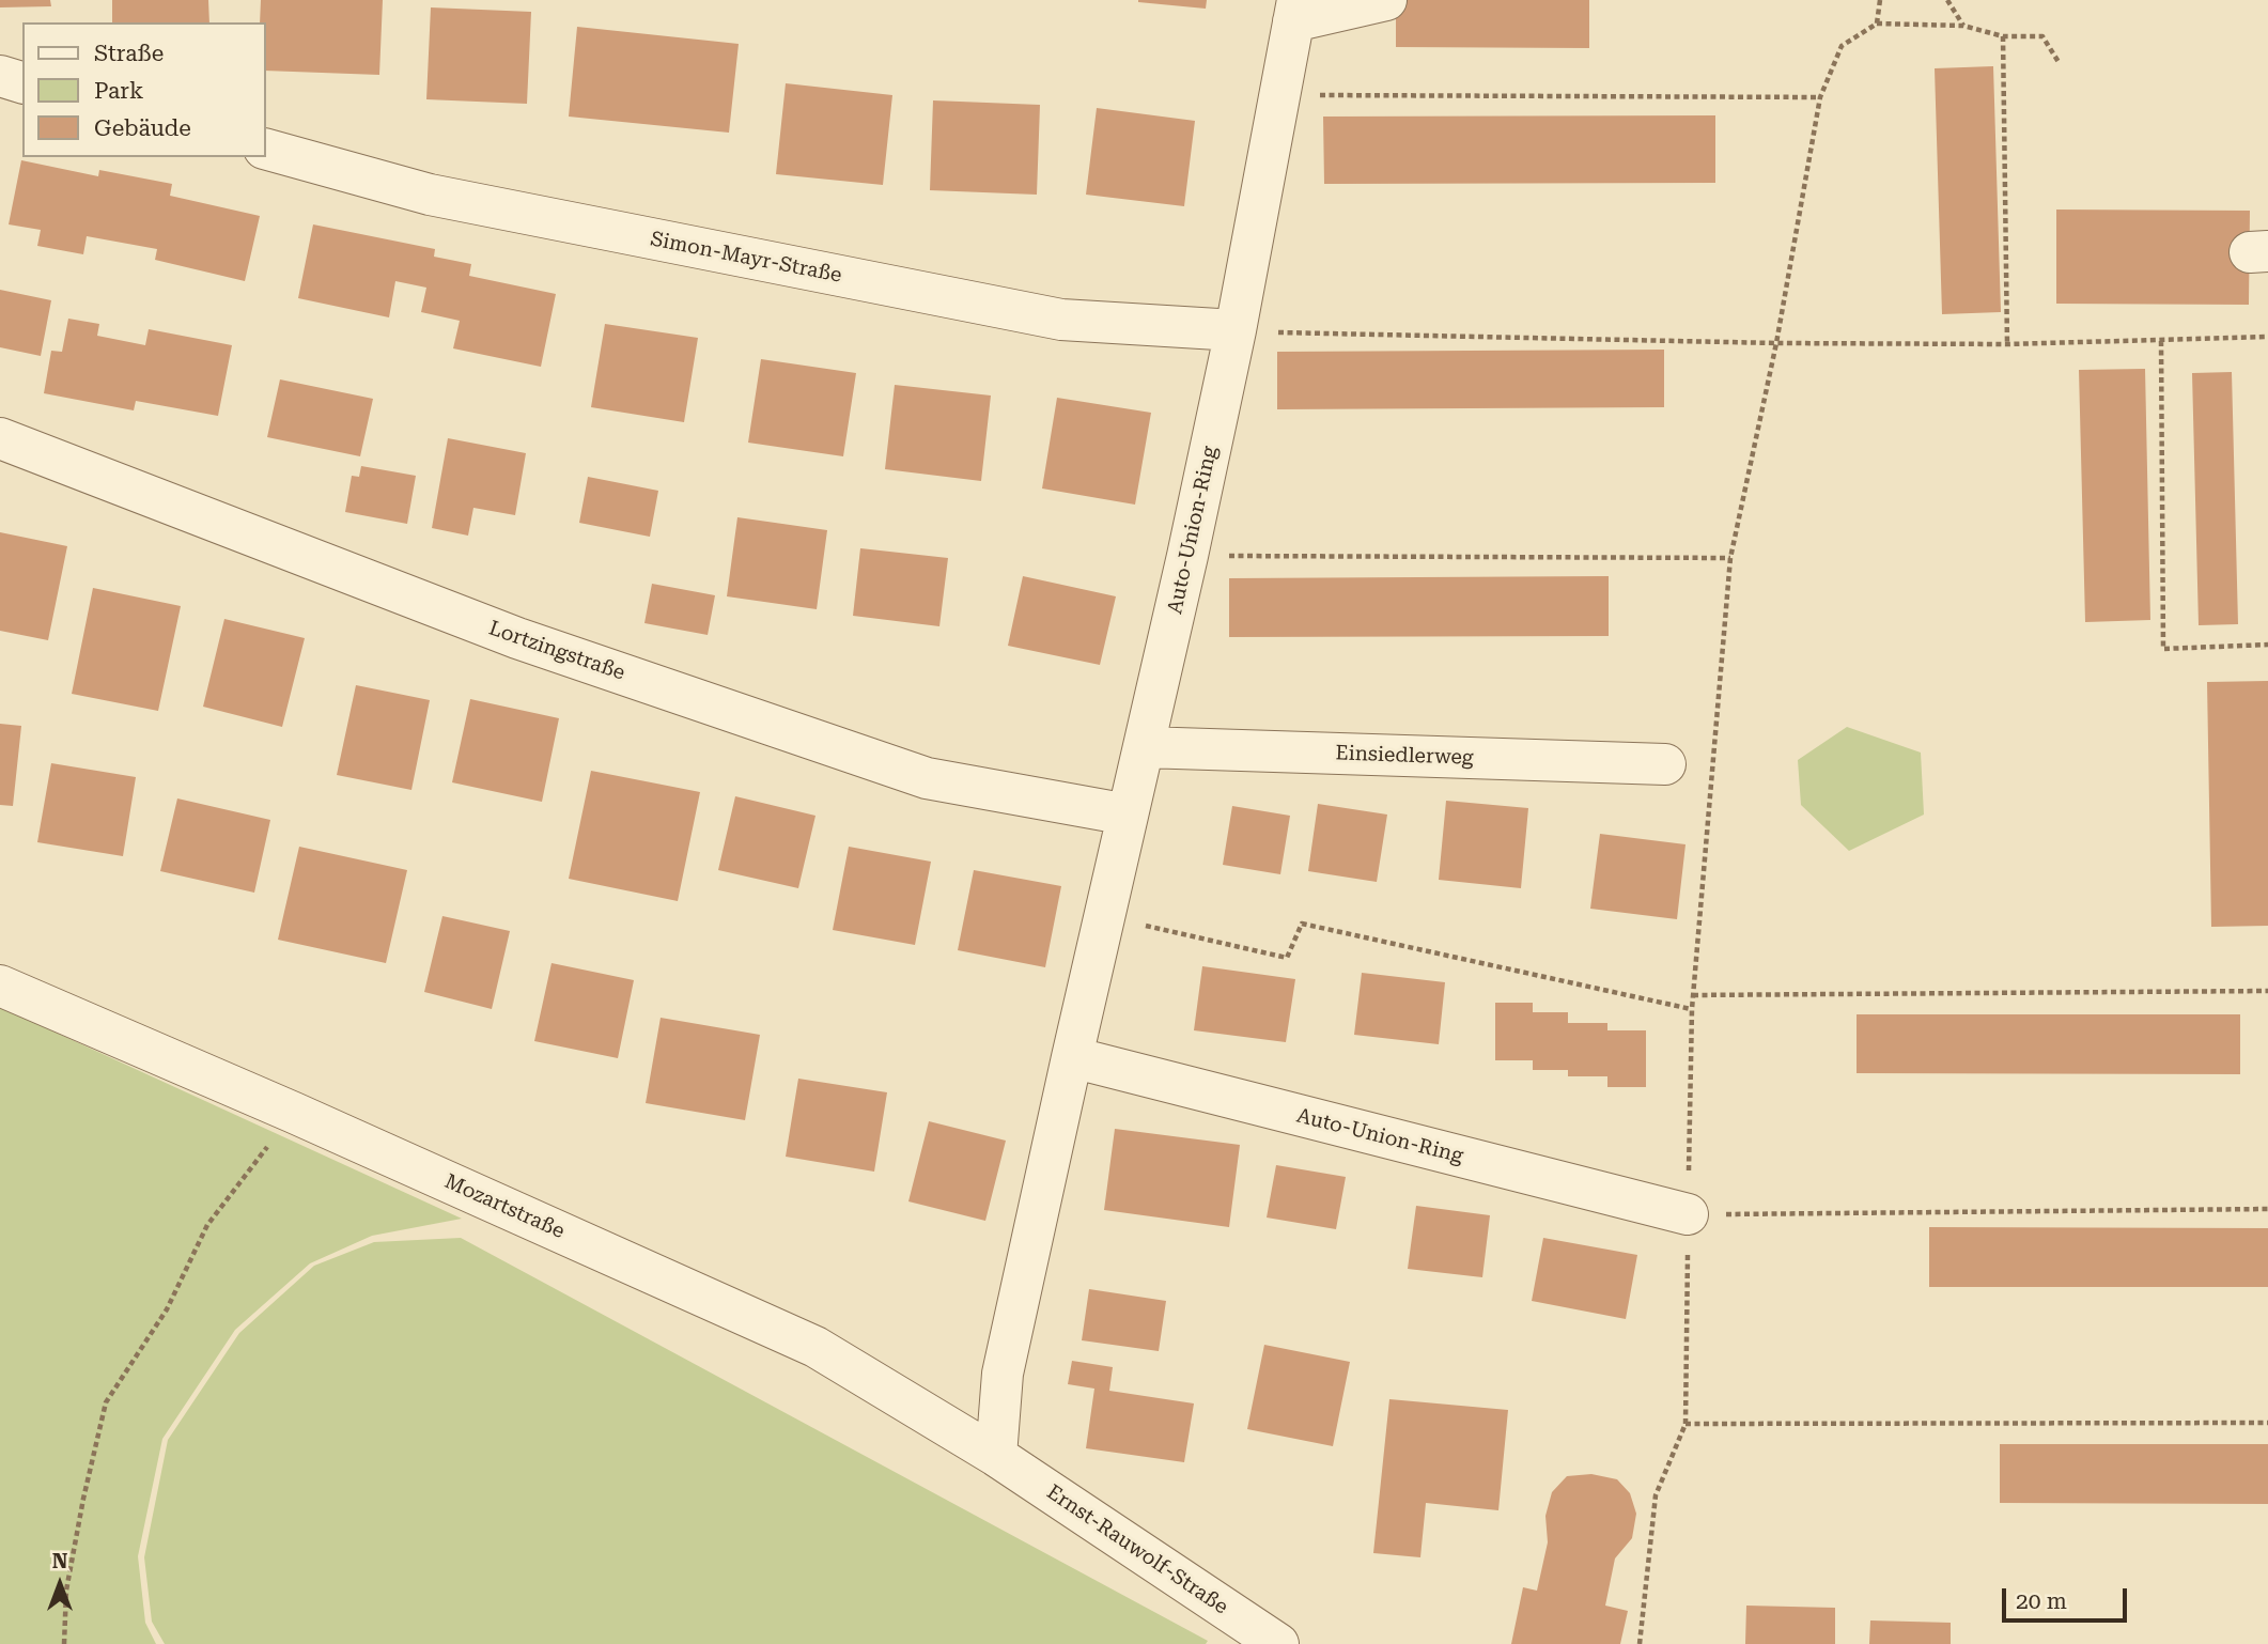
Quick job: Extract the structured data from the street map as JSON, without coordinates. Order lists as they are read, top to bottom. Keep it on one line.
{"streets":{"street":["Simon-Mayr-Straße","Auto-Union-Ring","Lortzingstraße","Einsiedlerweg","Mozartstraße","Ernst-Rauwolf-Straße"]},"crossings":[["Simon-Mayr-Straße","Auto-Union-Ring"],["Auto-Union-Ring","Lortzingstraße"],["Auto-Union-Ring","Einsiedlerweg"],["Auto-Union-Ring","Mozartstraße"],["Auto-Union-Ring","Ernst-Rauwolf-Straße"],["Mozartstraße","Ernst-Rauwolf-Straße"]],"legend":["Straße","Park","Gebäude"],"scale_bar":"20 m","north":"top"}
